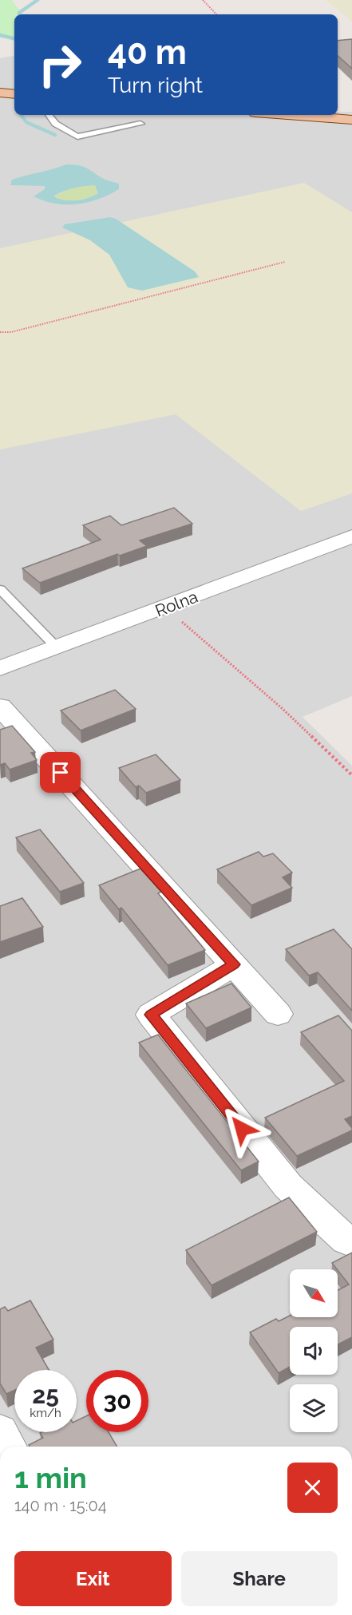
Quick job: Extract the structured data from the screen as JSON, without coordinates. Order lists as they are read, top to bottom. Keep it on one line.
{"streets":{"street":["Rolna"]},"north":"bottom right","page":{"turn":["40 m","Turn right"],"speed":"25 km/h","limit":"30","heading":["1 min","140 m · 15:04"],"buttons":["Exit","Share"]}}
